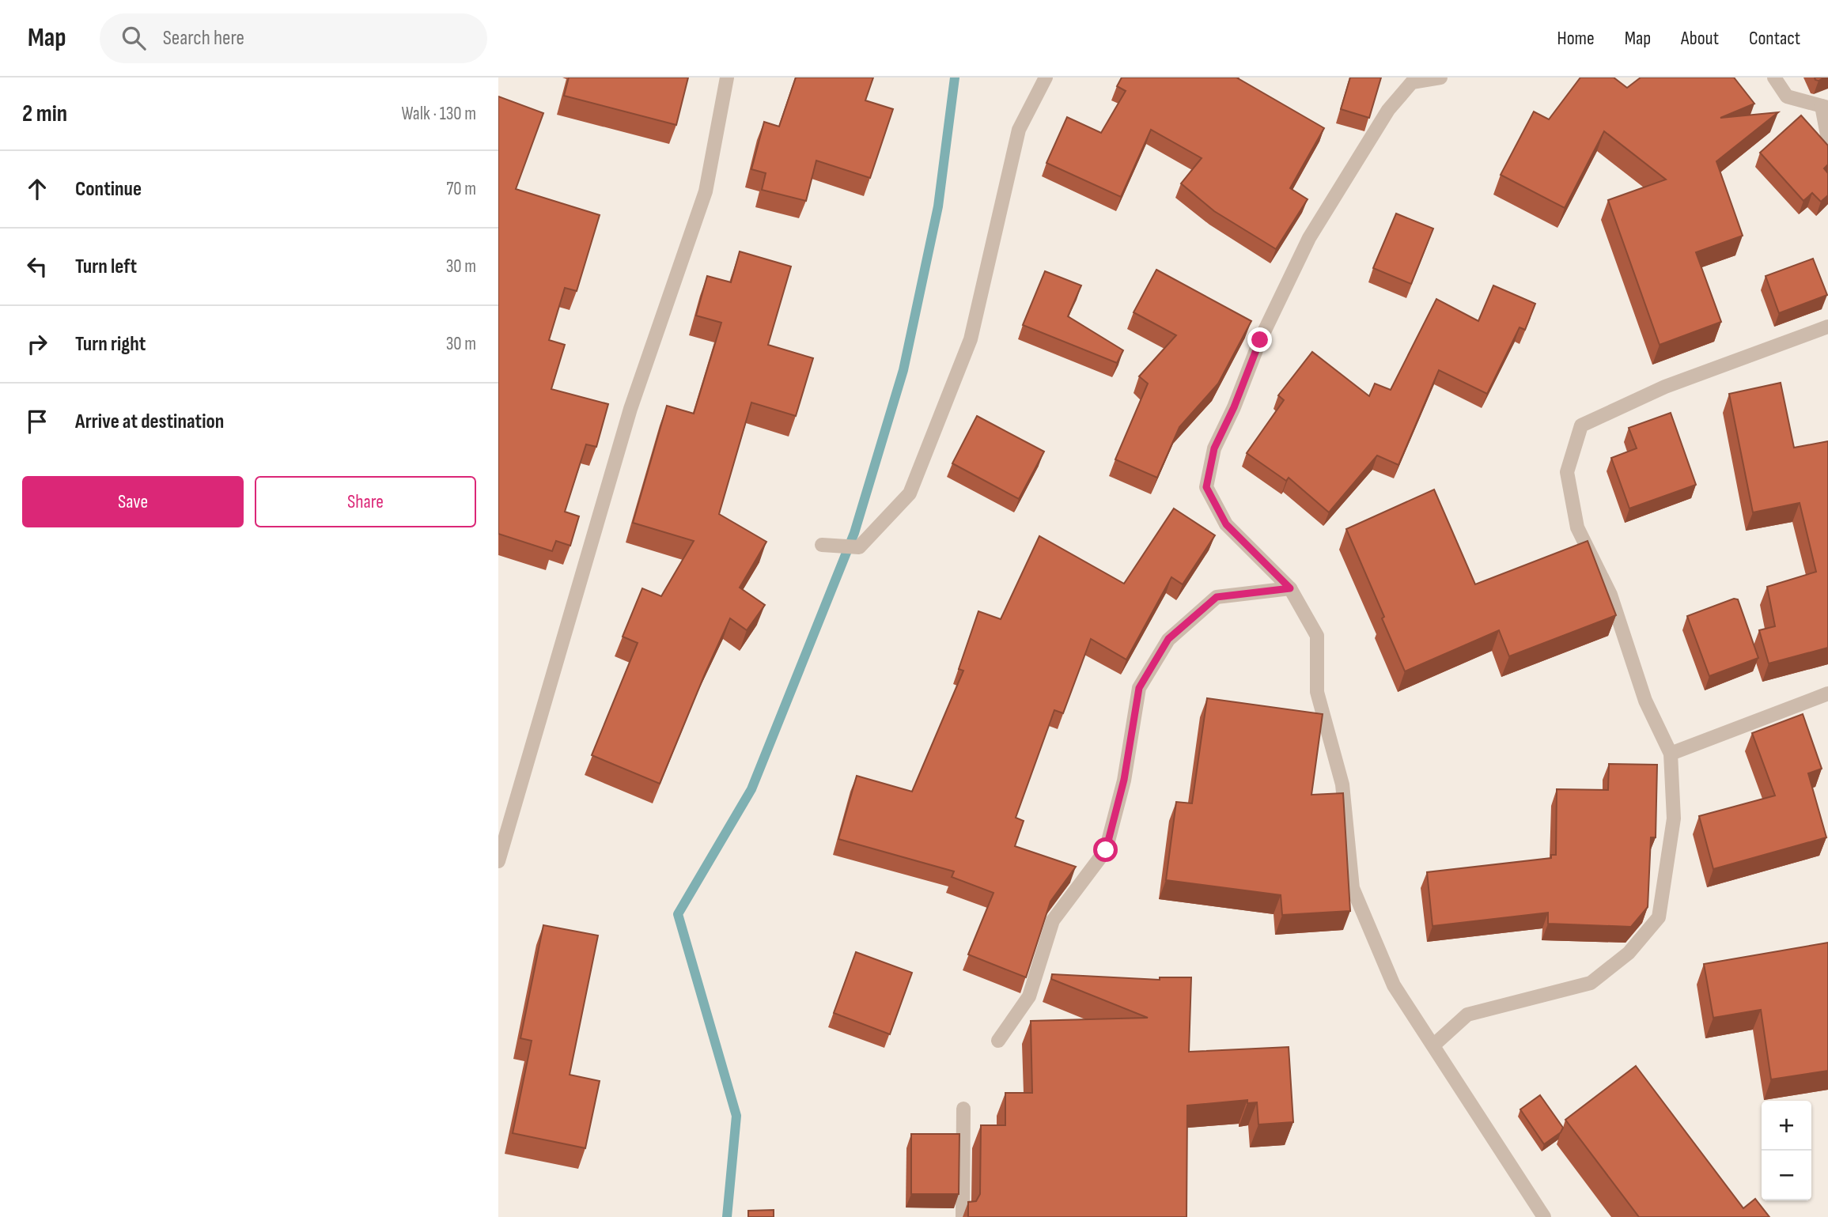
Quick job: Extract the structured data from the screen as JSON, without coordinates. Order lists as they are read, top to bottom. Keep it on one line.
{"page":{"header":"Map","search":"Search here","nav":["Home","Map","About","Contact"],"heading":["2 min","Walk · 130 m"],"list":[["Continue","70 m"],["Turn left","30 m"],["Turn right","30 m"],"Arrive at destination"],"buttons":["Save","Share"],"map_buttons":["+","−"]}}
